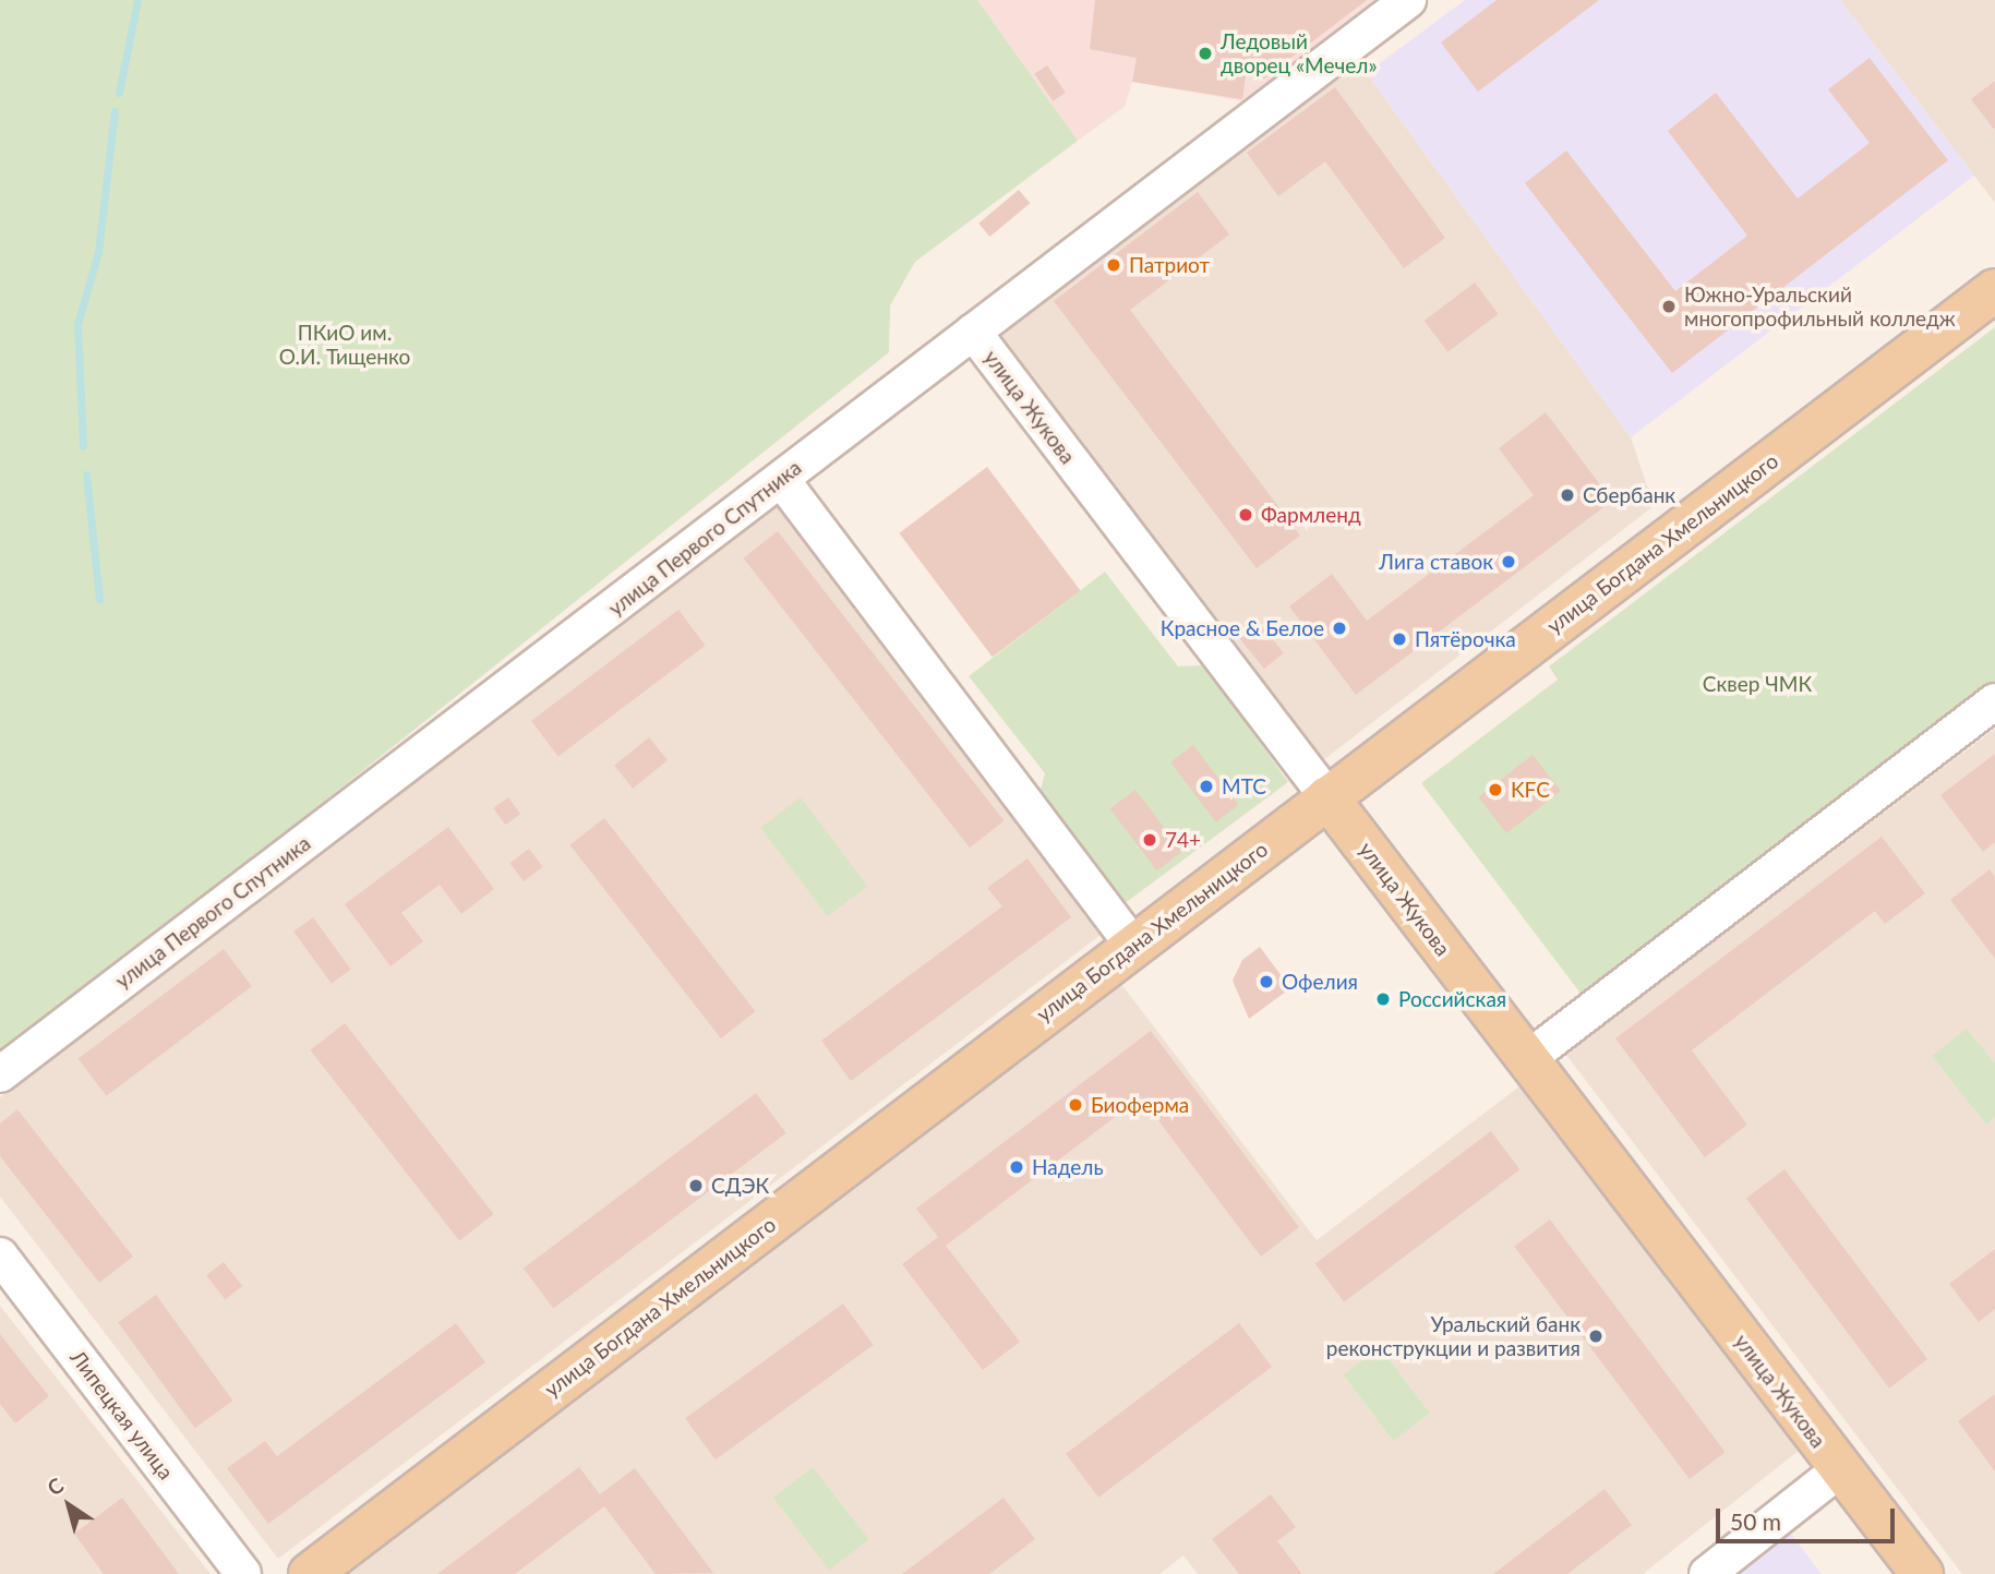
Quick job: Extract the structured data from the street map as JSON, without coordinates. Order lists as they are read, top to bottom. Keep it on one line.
{"streets":{"main road":["улица Жукова","улица Богдана Хмельницкого"],"street":["улица Первого Спутника","Липецкая улица"]},"crossings":[["улица Жукова","улица Первого Спутника"],["улица Жукова","улица Богдана Хмельницкого"]],"parks":["ПКиО им. О.И. Тищенко","Сквер ЧМК"],"places":["Ледовый дворец «Мечел»","Патриот","Южно-Уральский многопрофильный колледж","Сбербанк","Фармленд","Лига ставок","Красное & Белое","Пятёрочка","МТС","KFC","74+","Офелия","Российская","Биоферма","Надель","СДЭК","Уральский банк реконструкции и развития"],"scale_bar":"50 m","north":"top left"}
